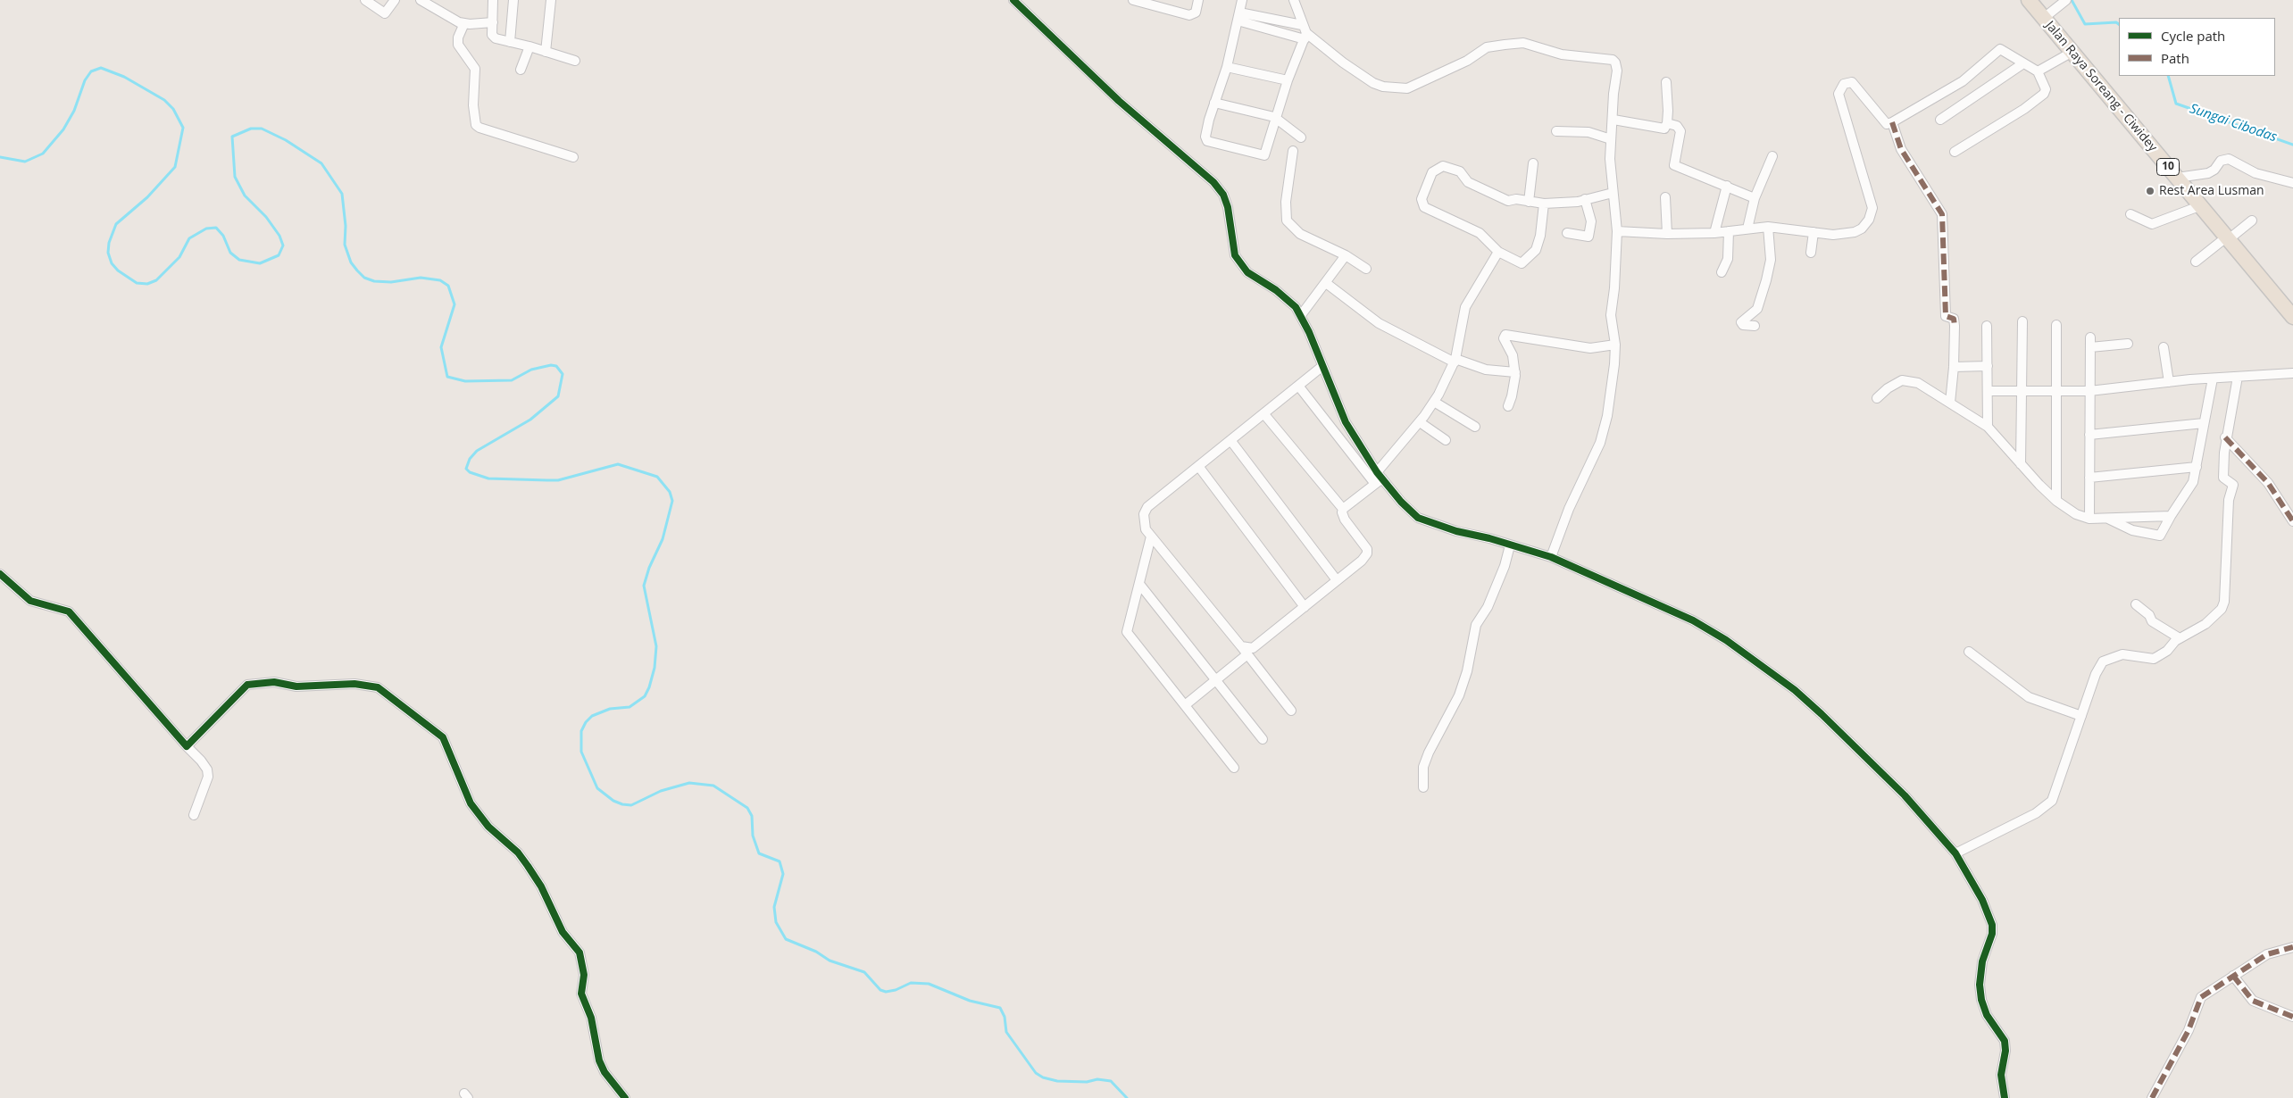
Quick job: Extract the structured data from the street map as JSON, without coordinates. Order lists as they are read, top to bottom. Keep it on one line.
{"streets":{"highway":["Jalan Raya Soreang - Ciwidey","10"]},"water":["Sungai Cibodas"],"places":["Rest Area Lusman"],"legend":["Cycle path","Path"]}
